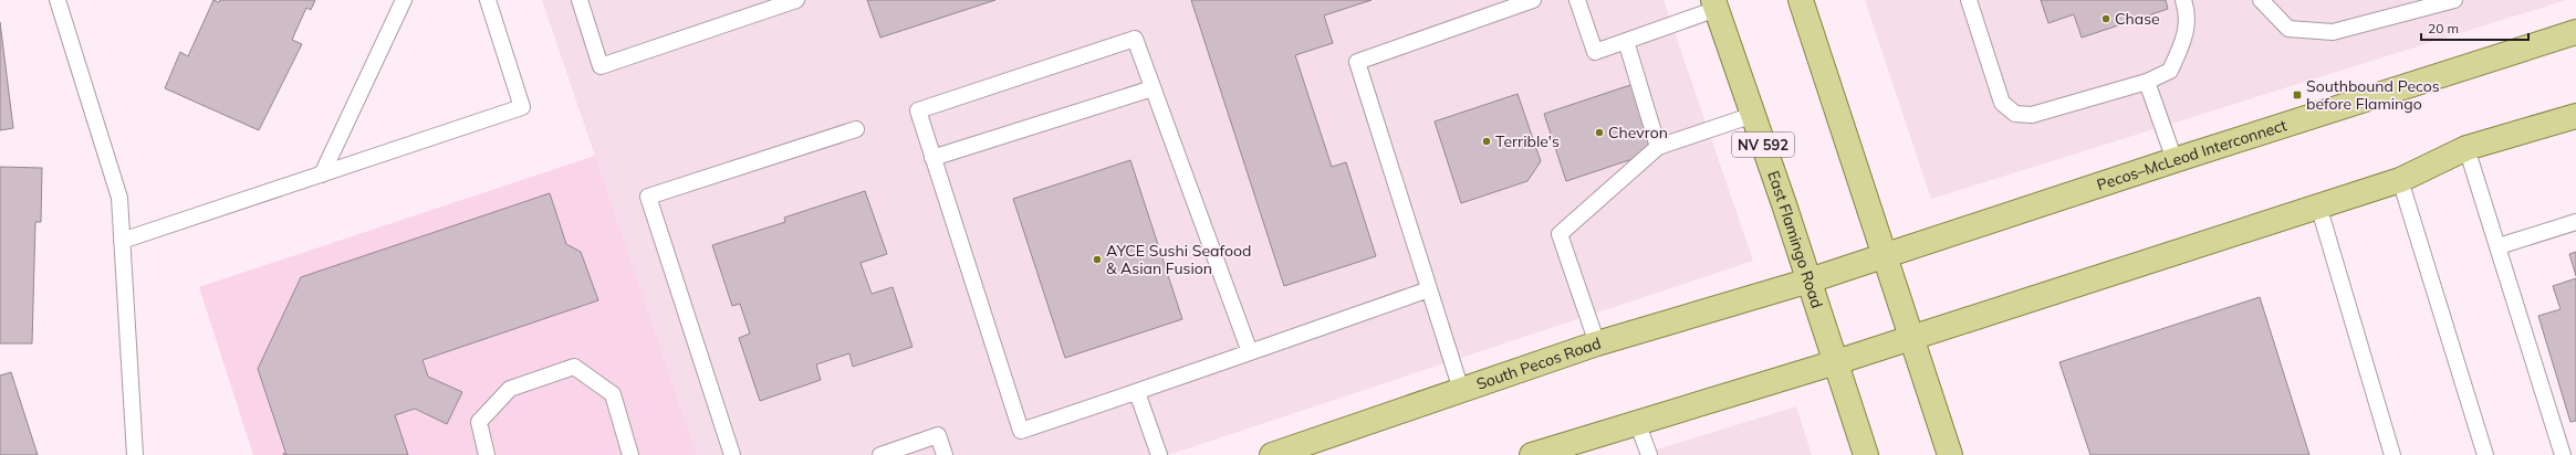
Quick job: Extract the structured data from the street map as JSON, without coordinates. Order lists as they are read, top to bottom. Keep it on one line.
{"streets":{"main road":["NV 592","Pecos–McLeod Interconnect","East Flamingo Road","South Pecos Road"]},"crossings":[["Pecos–McLeod Interconnect","East Flamingo Road"],["Pecos–McLeod Interconnect","South Pecos Road"],["East Flamingo Road","South Pecos Road"]],"places":{"other":["Chase","Chevron","Terrible's","AYCE Sushi Seafood & Asian Fusion"],"transit":["Southbound Pecos before Flamingo"]},"scale_bar":"20 m"}
